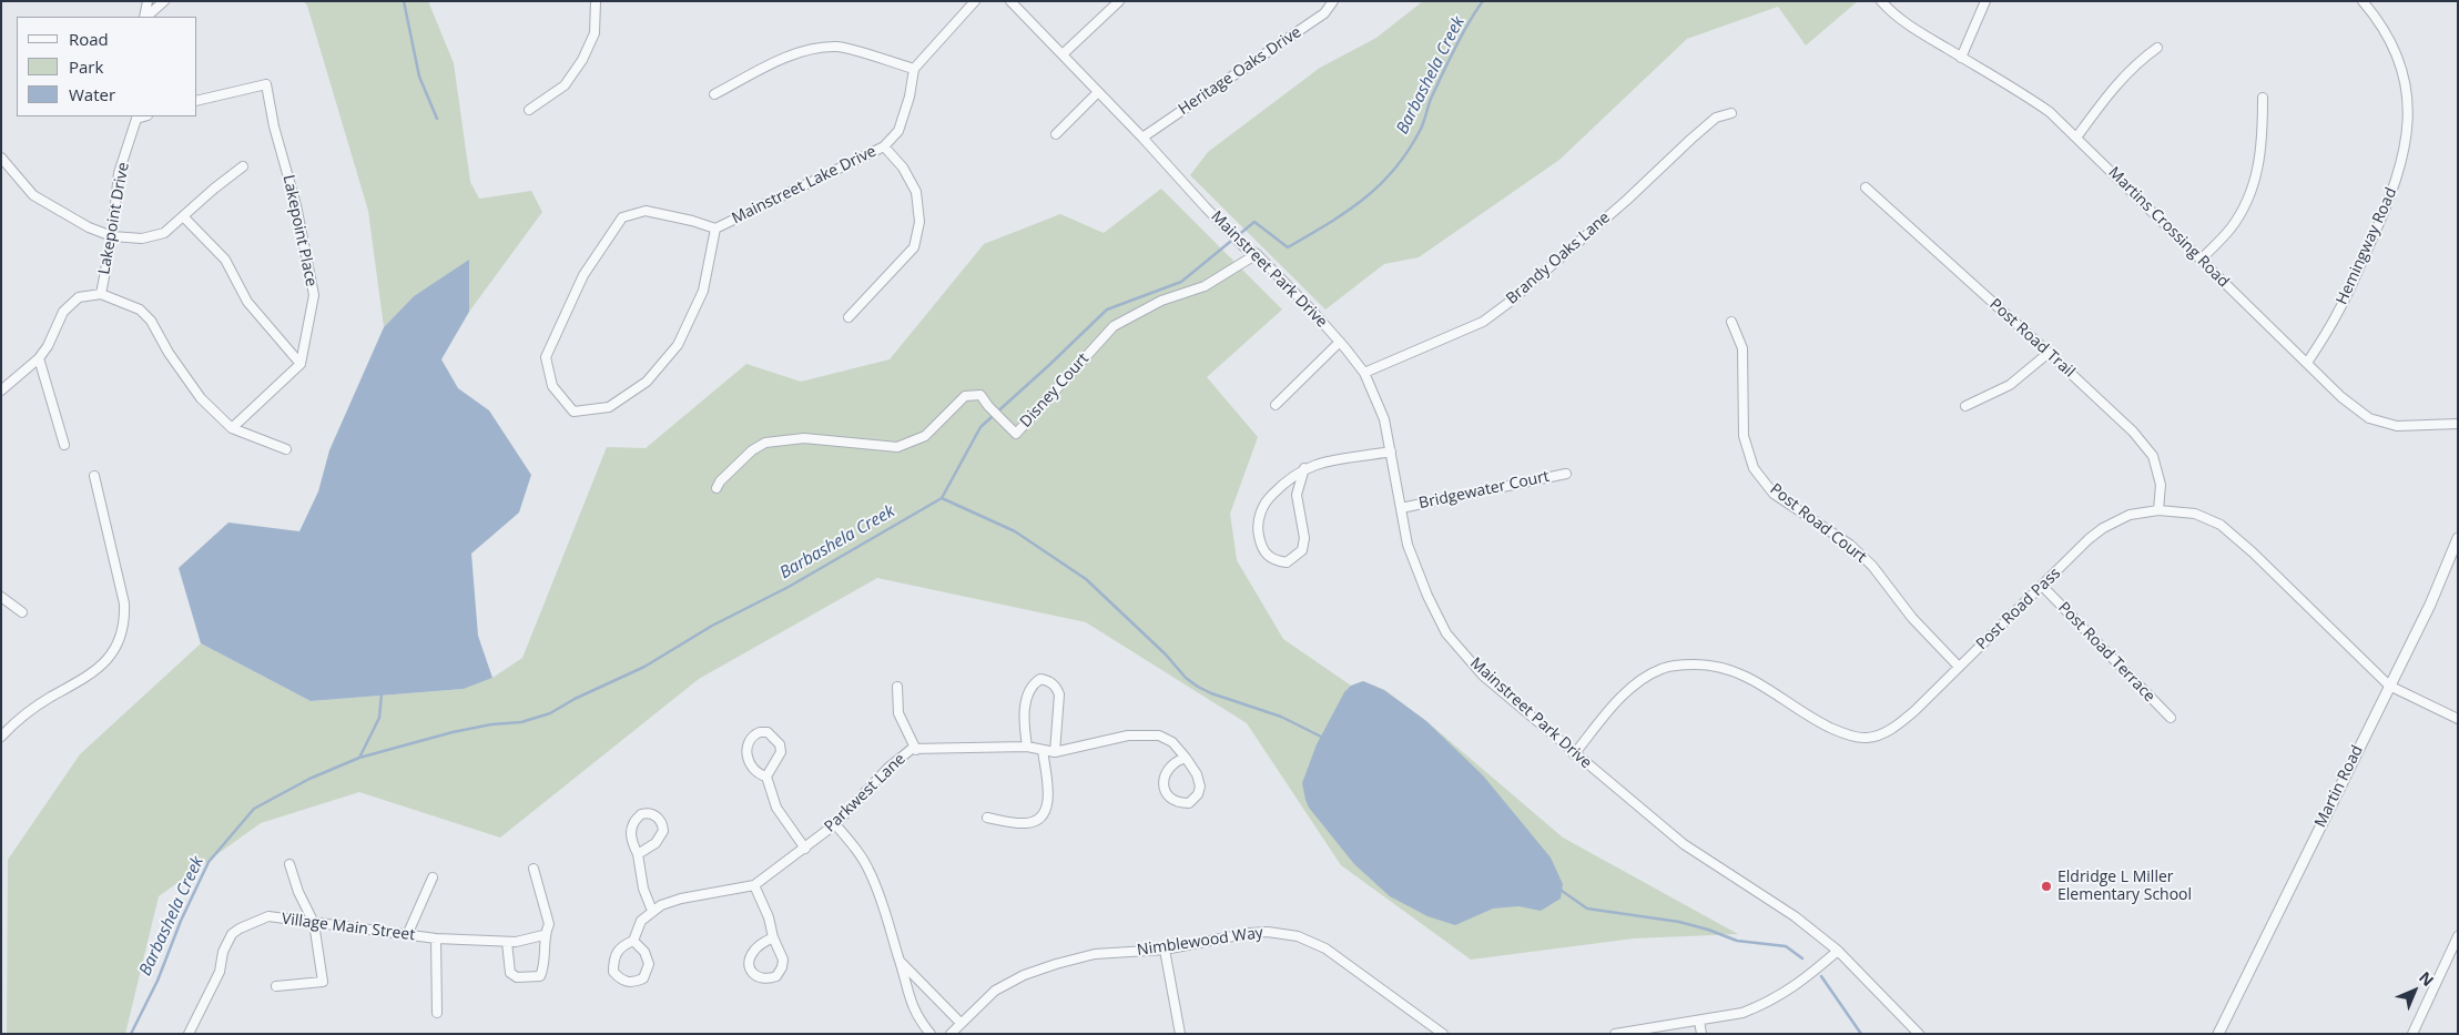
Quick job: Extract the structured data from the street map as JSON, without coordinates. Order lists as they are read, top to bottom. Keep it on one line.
{"streets":{"street":["Heritage Oaks Drive","Mainstreet Lake Drive","Lakepoint Drive","Martins Crossing Road","Lakepoint Place","Hemingway Road","Brandy Oaks Lane","Mainstreet Park Drive","Post Road Trail","Disney Court","Bridgewater Court","Post Road Court","Post Road Pass","Post Road Terrace","Martin Road","Parkwest Lane","Village Main Street","Nimblewood Way"]},"crossings":[["Heritage Oaks Drive","Mainstreet Park Drive"],["Martins Crossing Road","Hemingway Road"],["Brandy Oaks Lane","Mainstreet Park Drive"],["Mainstreet Park Drive","Disney Court"],["Mainstreet Park Drive","Bridgewater Court"],["Mainstreet Park Drive","Post Road Pass"],["Post Road Trail","Post Road Pass"],["Post Road Court","Post Road Pass"],["Post Road Pass","Post Road Terrace"],["Post Road Pass","Martin Road"]],"water":["Barbashela Creek"],"places":["Eldridge L Miller Elementary School"],"legend":["Road","Park","Water"],"north":"top right"}
